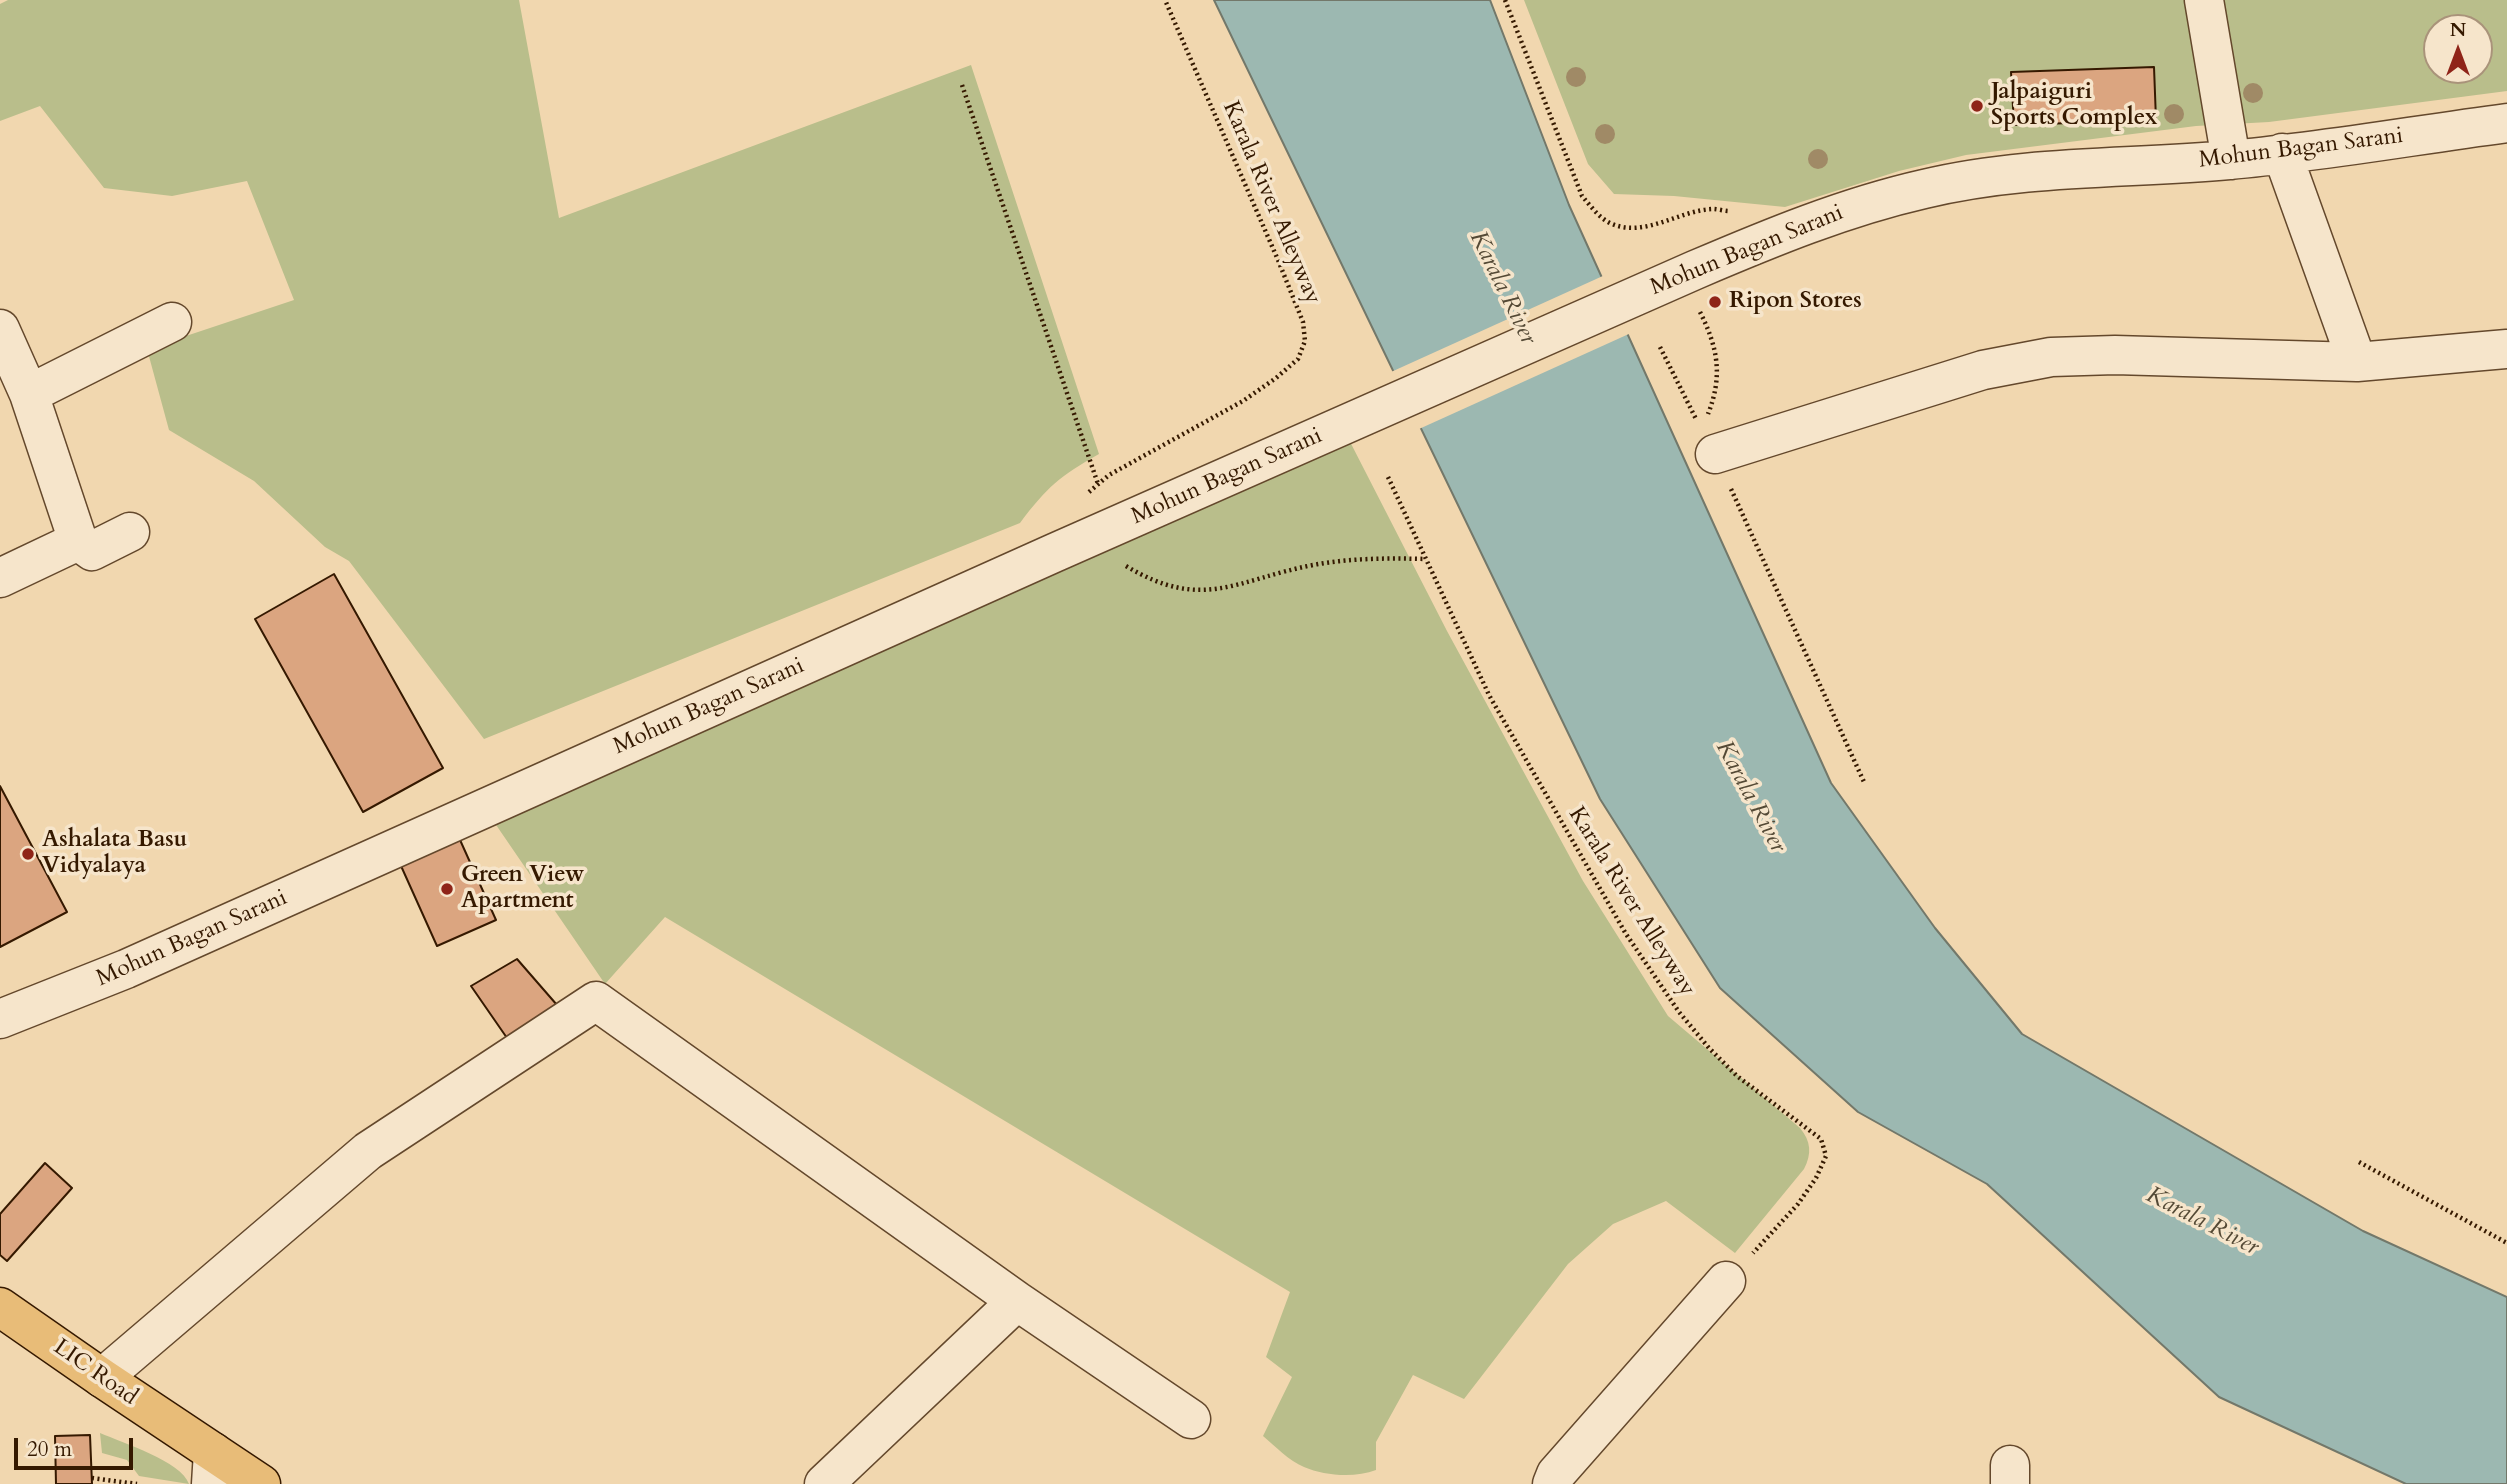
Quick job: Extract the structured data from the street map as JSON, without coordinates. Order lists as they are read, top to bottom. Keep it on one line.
{"streets":{"main road":["LIC Road"],"street":["Mohun Bagan Sarani"],"path":["Karala River Alleyway"]},"water":["Karala River"],"places":["Jalpaiguri Sports Complex","Ripon Stores","Ashalata Basu Vidyalaya","Green View Apartment"],"scale_bar":"20 m","north":"top"}
